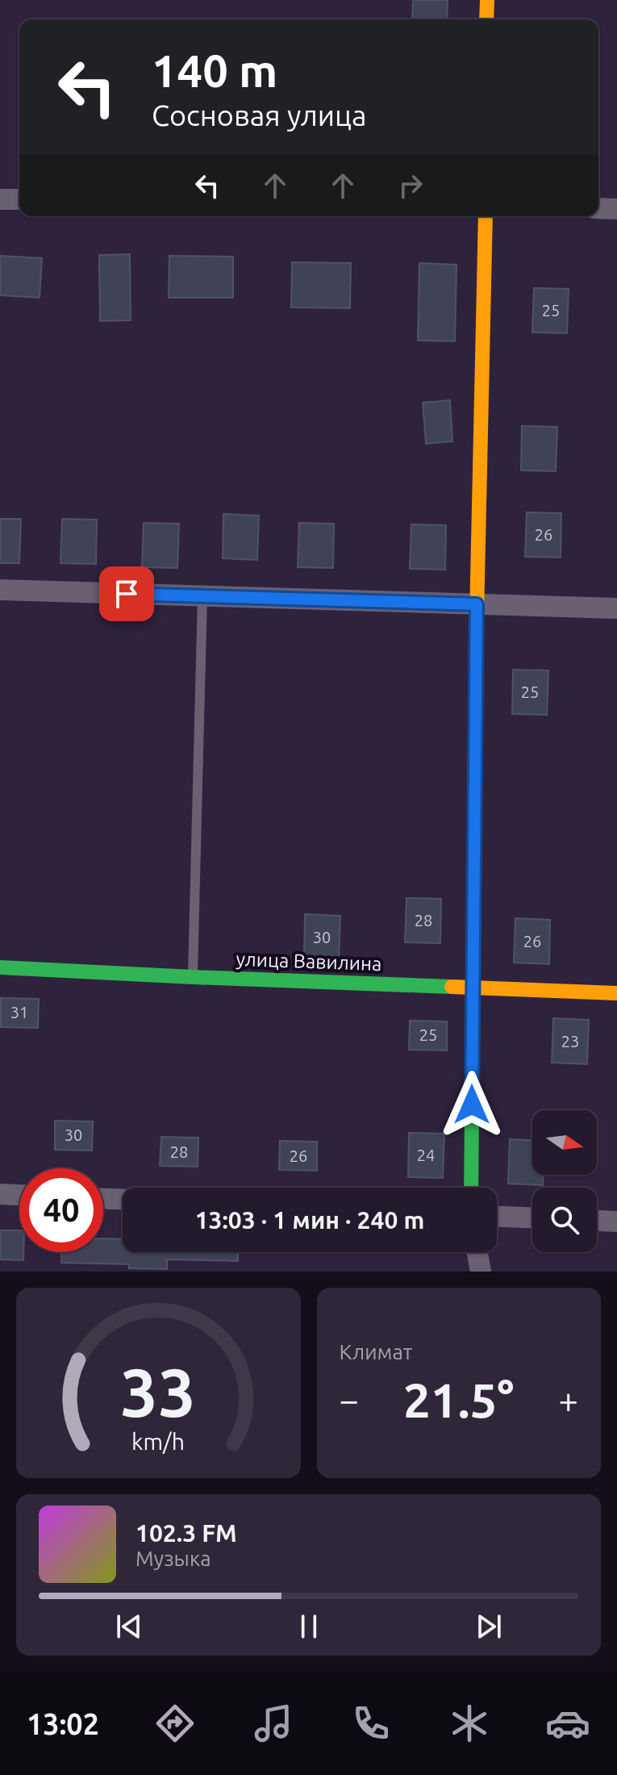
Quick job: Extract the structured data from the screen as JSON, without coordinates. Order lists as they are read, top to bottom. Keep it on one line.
{"streets":{"street":["улица Вавилина"]},"house_numbers":["25","26","25","28","30","26","31","25","23","30","28","24","26"],"north":"right","page":{"turn":["140 m","Сосновая улица"],"limit":"40","trip":"13:03 · 1 мин · 240 m","tile":"Климат","heat":["−","21.5°","+"],"song":["102.3 FM","Музыка"],"tabs":"13:02","gauge":["33","km/h"]}}
